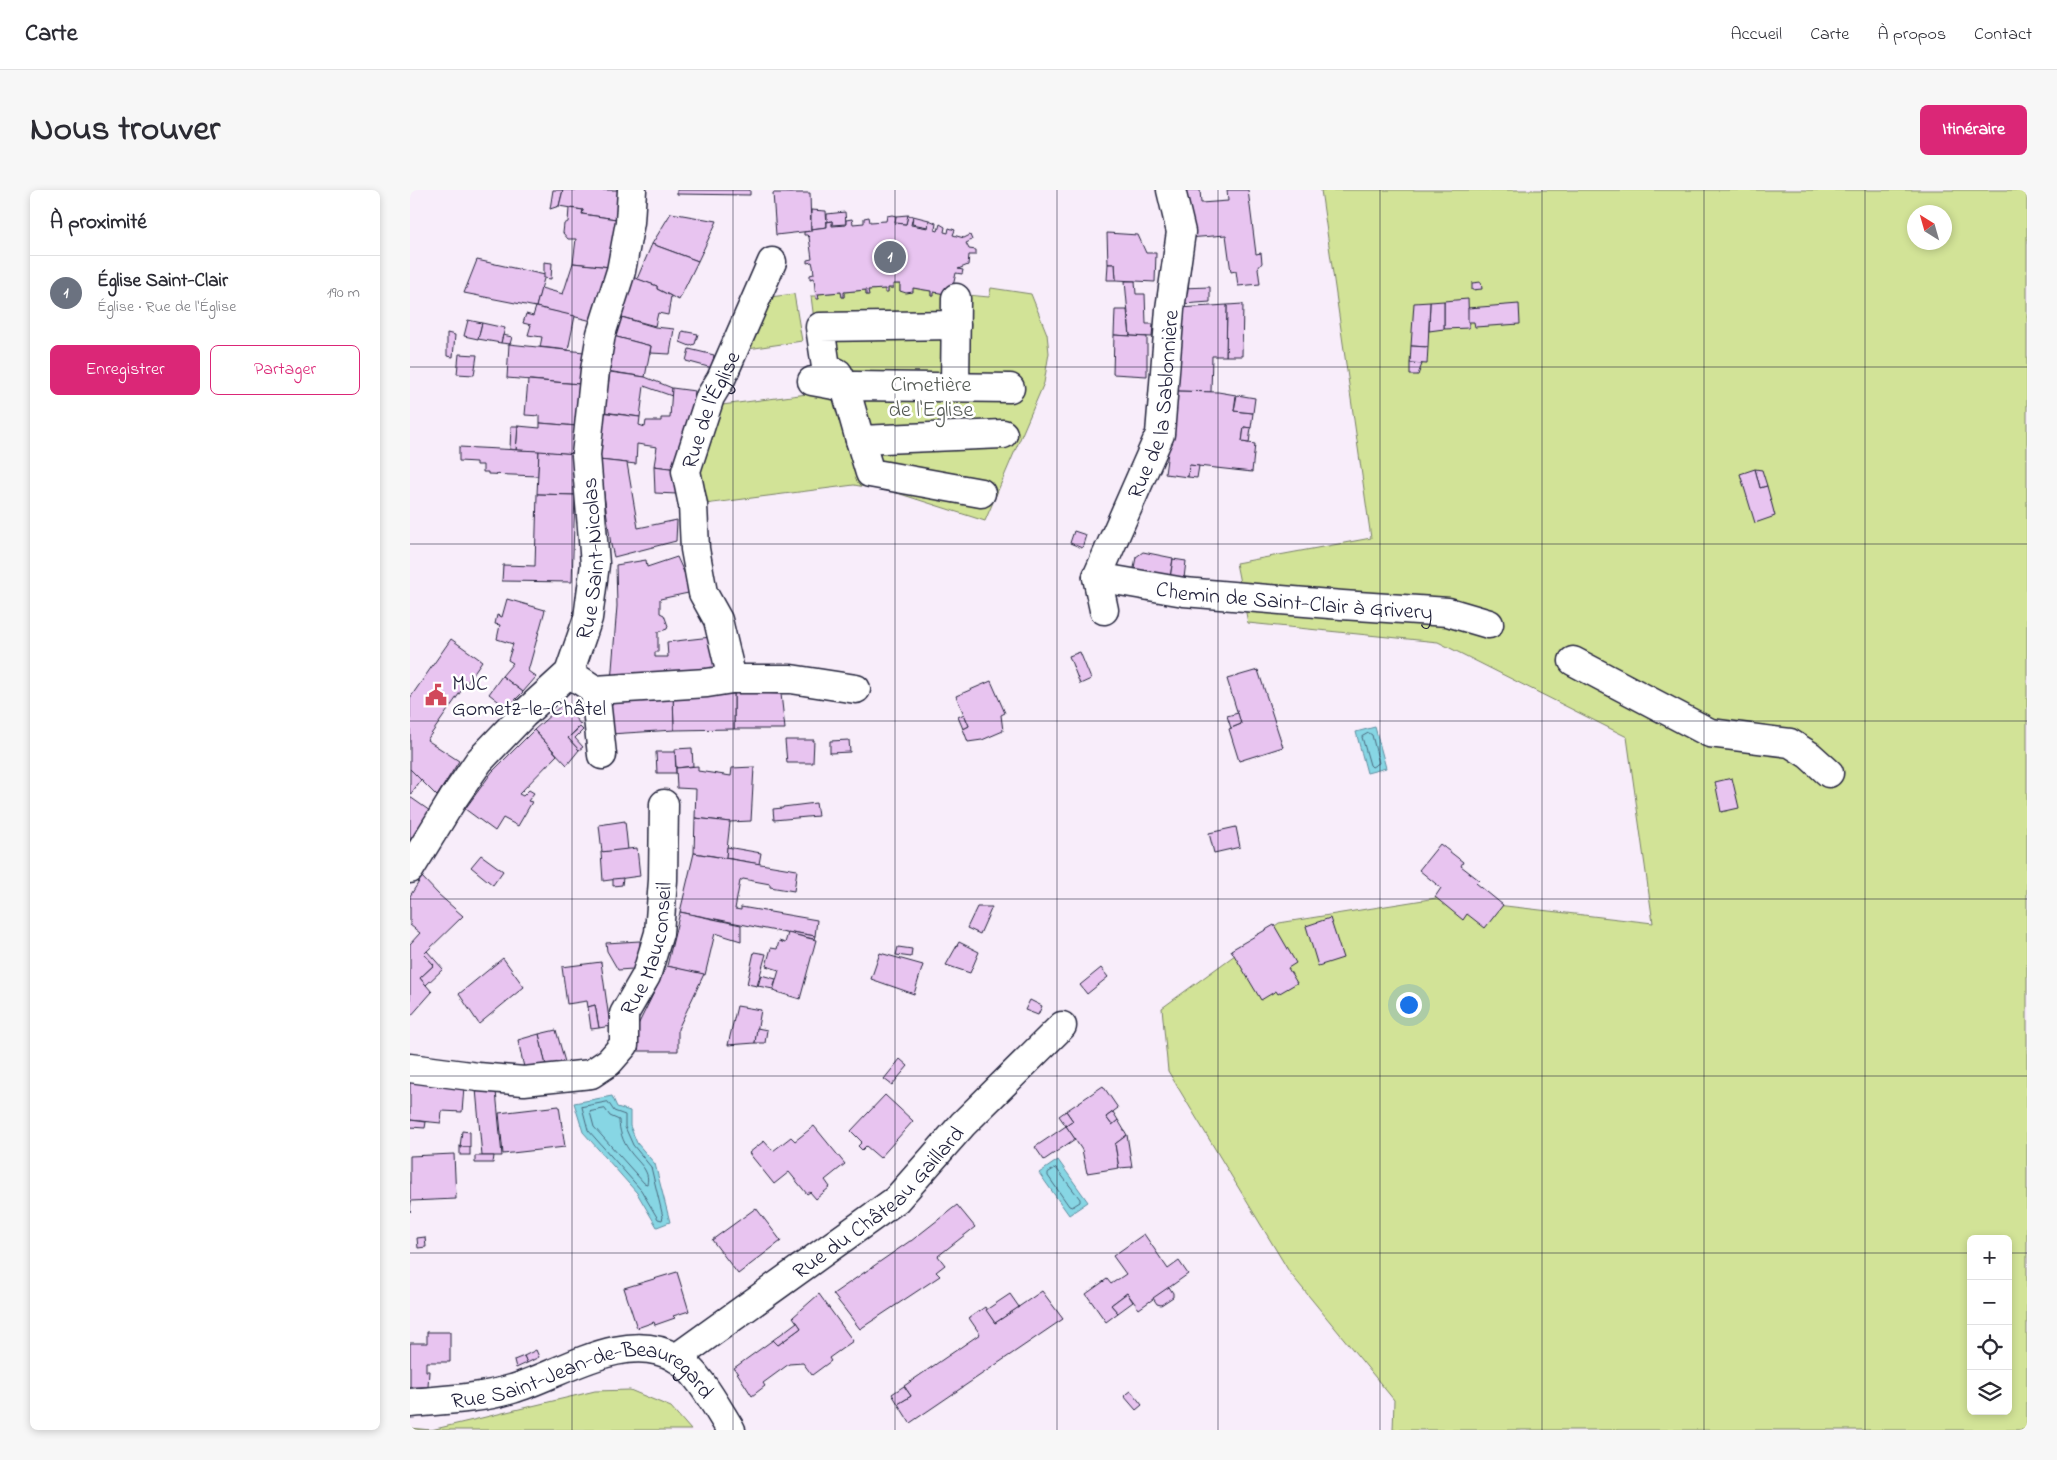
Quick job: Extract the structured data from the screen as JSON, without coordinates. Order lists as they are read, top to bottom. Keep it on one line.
{"streets":{"street":["Rue de la Sablonnière","Rue de l'Église","Rue Saint-Nicolas","Chemin de Saint-Clair à Grivery","Rue Mauconseil","Rue du Château Gaillard","Rue Saint-Jean-de-Beauregard"]},"crossings":[["Rue de la Sablonnière","Chemin de Saint-Clair à Grivery"],["Rue du Château Gaillard","Rue Saint-Jean-de-Beauregard"]],"parks":["Cimetière de l'Eglise"],"places":{"public building":["MJC Gometz-le-Châtel"]},"north":"top left","page":{"header":"Carte","nav":["Accueil","Carte","À propos","Contact"],"title":"Nous trouver","buttons":["Itinéraire",["Enregistrer","Partager"]],"heading":"À proximité","pins":"1","list":[{"mark":"1","name":"Église Saint-Clair","note":"Église · Rue de l'Église","value":"190 m"}],"map_buttons":["+","−"]}}
